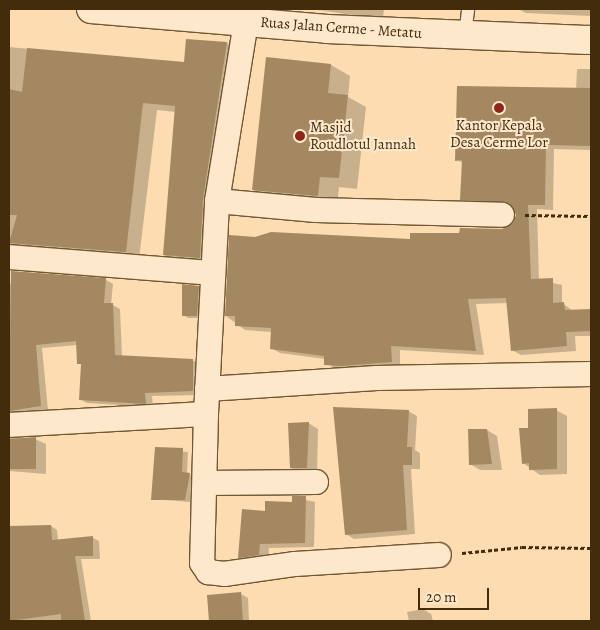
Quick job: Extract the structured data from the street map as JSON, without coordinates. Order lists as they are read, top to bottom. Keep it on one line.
{"streets":{"main road":["Ruas Jalan Cerme - Metatu"]},"places":["Kantor Kepala Desa Cerme Lor","Masjid Roudlotul Jannah"],"scale_bar":"20 m"}
